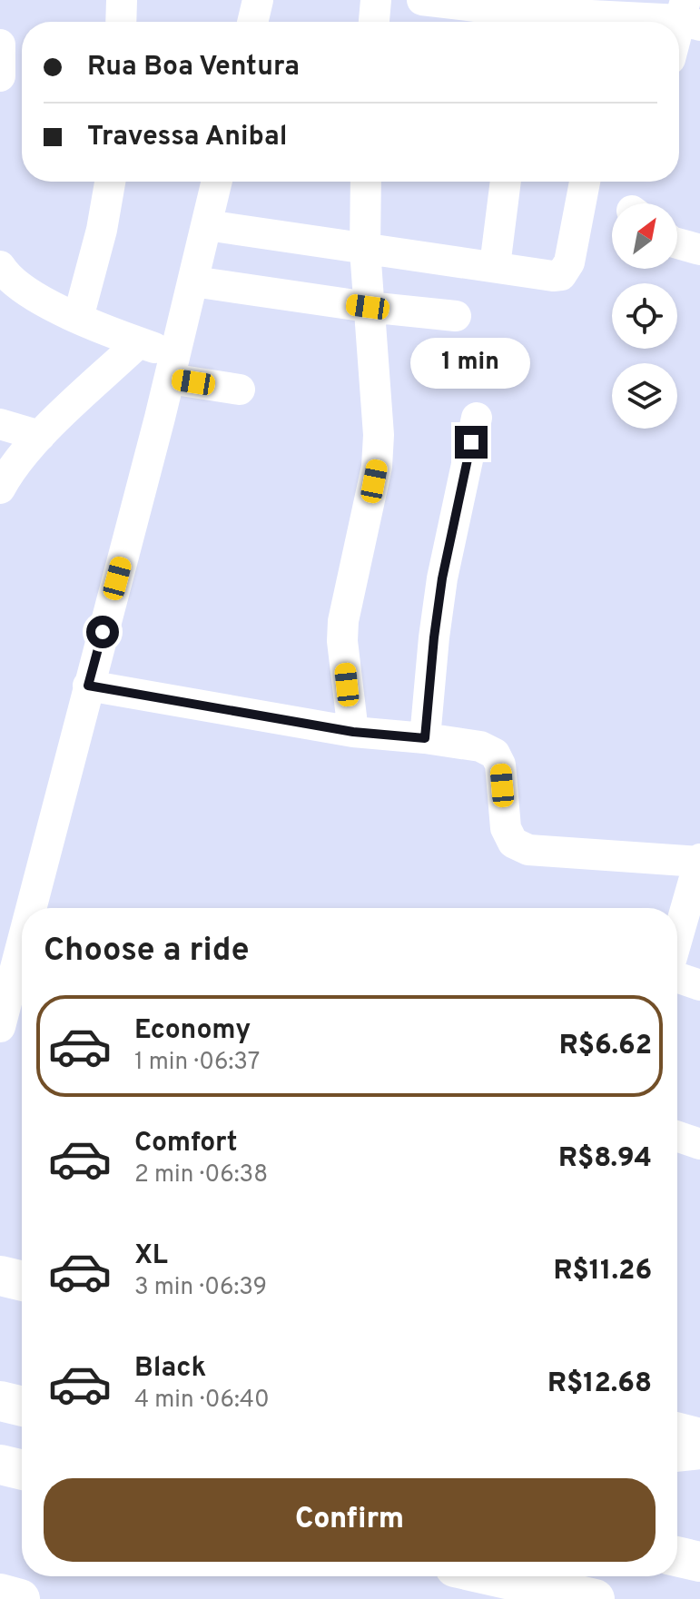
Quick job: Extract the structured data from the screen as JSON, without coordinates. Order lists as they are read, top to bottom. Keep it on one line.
{"north":"top right","page":{"banner":["Rua Boa Ventura","Travessa Anibal"],"bubble":"1 min","heading":"Choose a ride","list":[{"name":"Economy","note":"1 min · 06:37","value":"R$6.62"},{"name":"Comfort","note":"2 min · 06:38","value":"R$8.94"},{"name":"XL","note":"3 min · 06:39","value":"R$11.26"},{"name":"Black","note":"4 min · 06:40","value":"R$12.68"}],"buttons":"Confirm"}}
